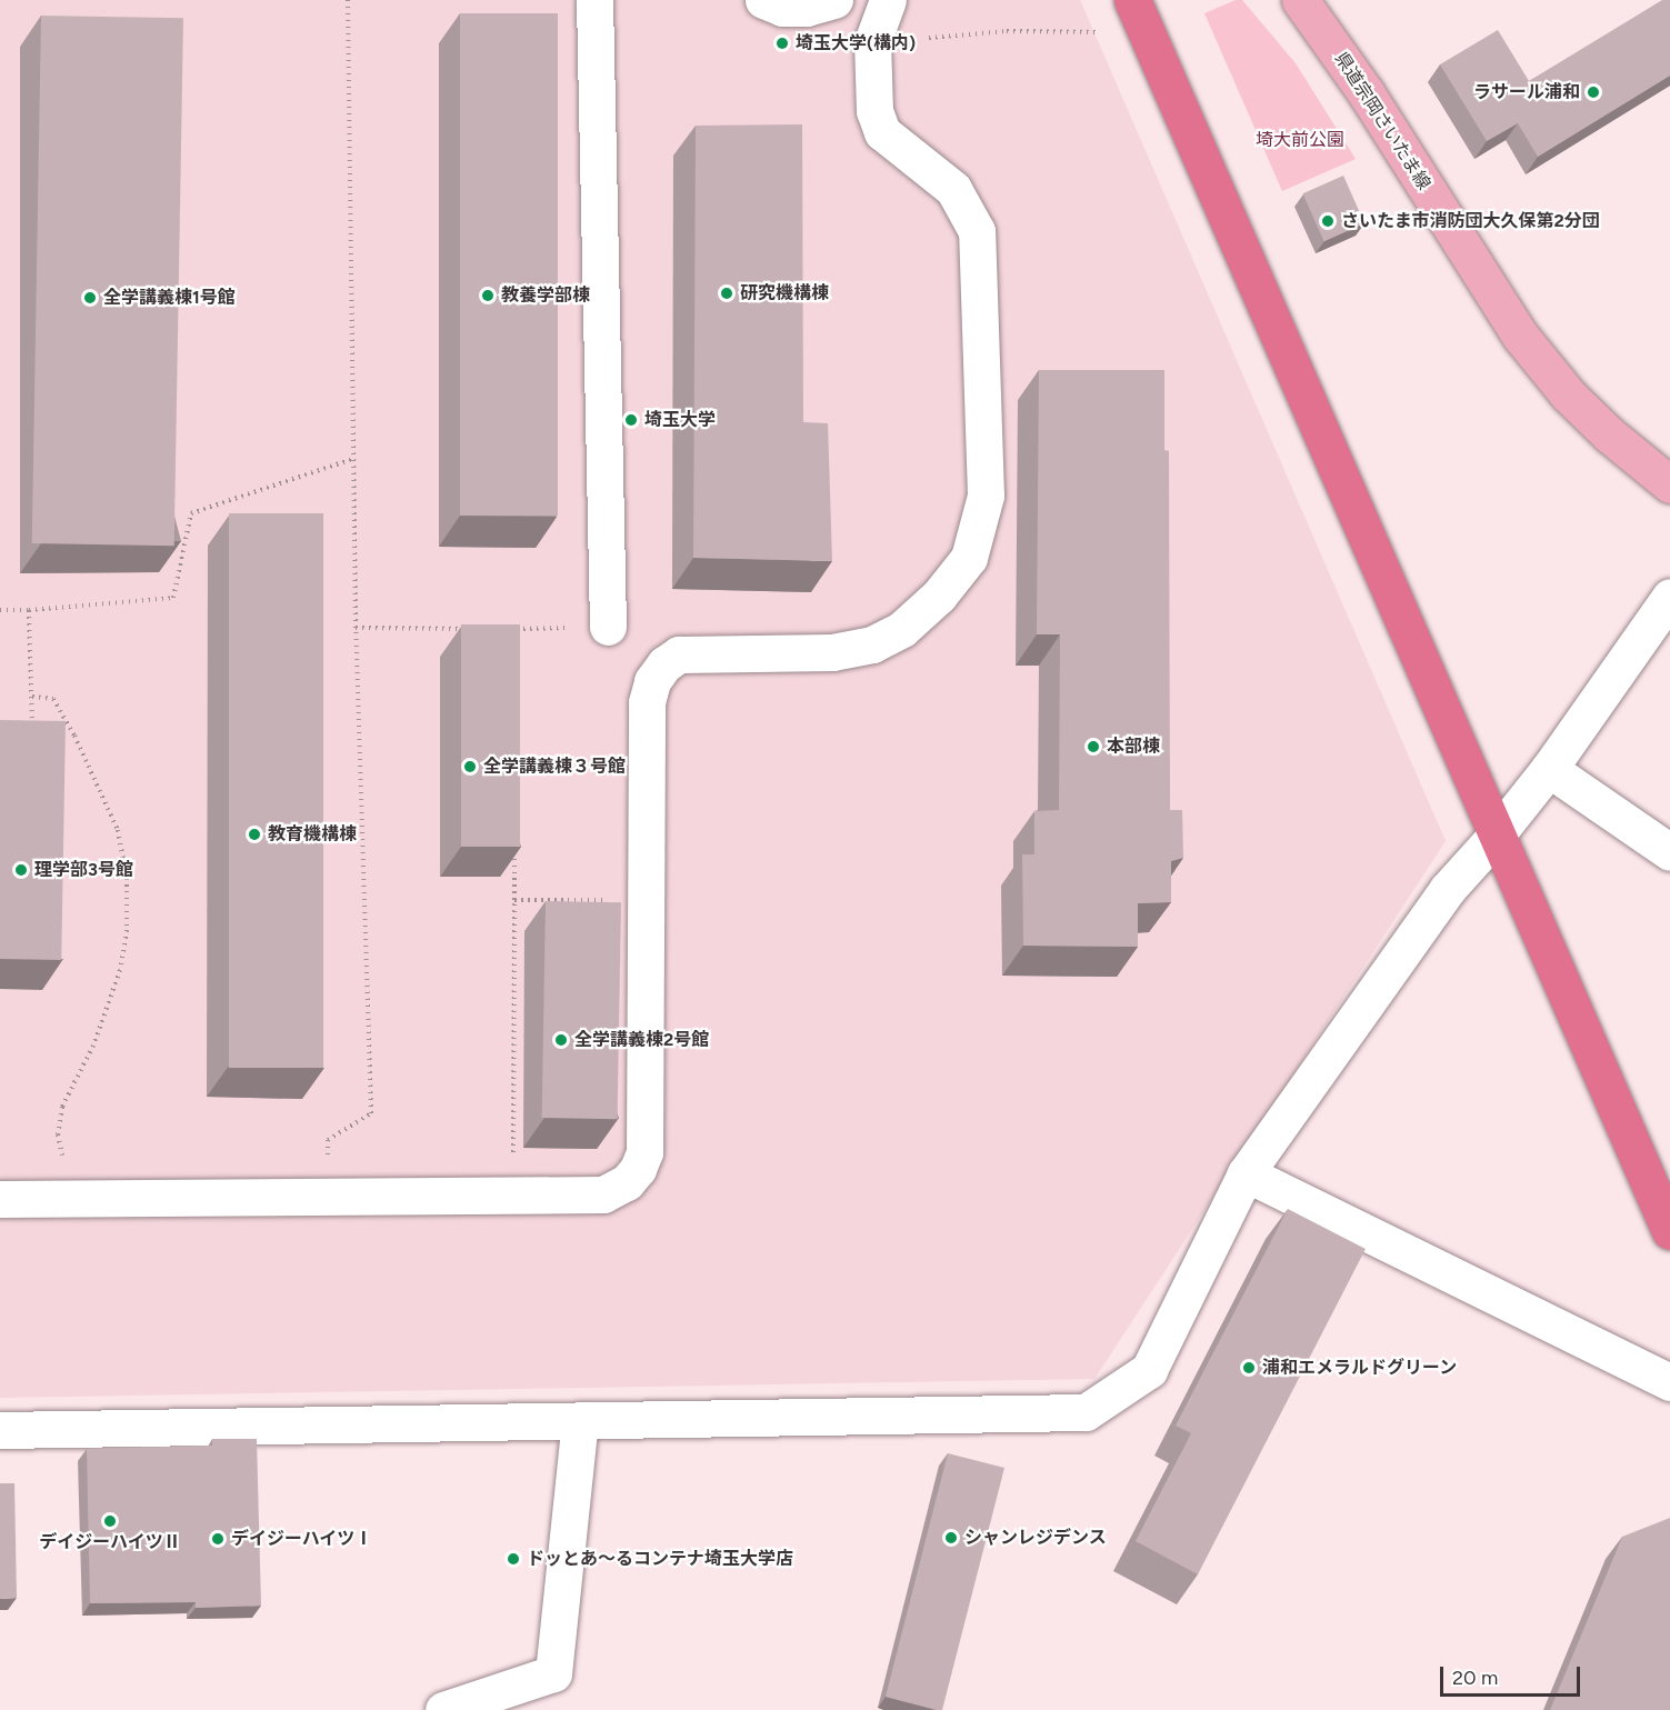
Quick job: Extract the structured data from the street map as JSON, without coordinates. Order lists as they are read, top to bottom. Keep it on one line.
{"streets":{"main road":["県道宗岡さいたま線"]},"parks":["埼大前公園"],"places":["埼玉大学(構内)","ラサール浦和","さいたま市消防団大久保第2分団","研究機構棟","教養学部棟","全学講義棟1号館","埼玉大学","本部棟","全学講義棟３号館","教育機構棟","理学部3号館","全学講義棟2号館","浦和エメラルドグリーン","デイジーハイツⅡ","シャンレジデンス","デイジーハイツⅠ","ドッとあ～るコンテナ埼玉大学店"],"scale_bar":"20 m"}
